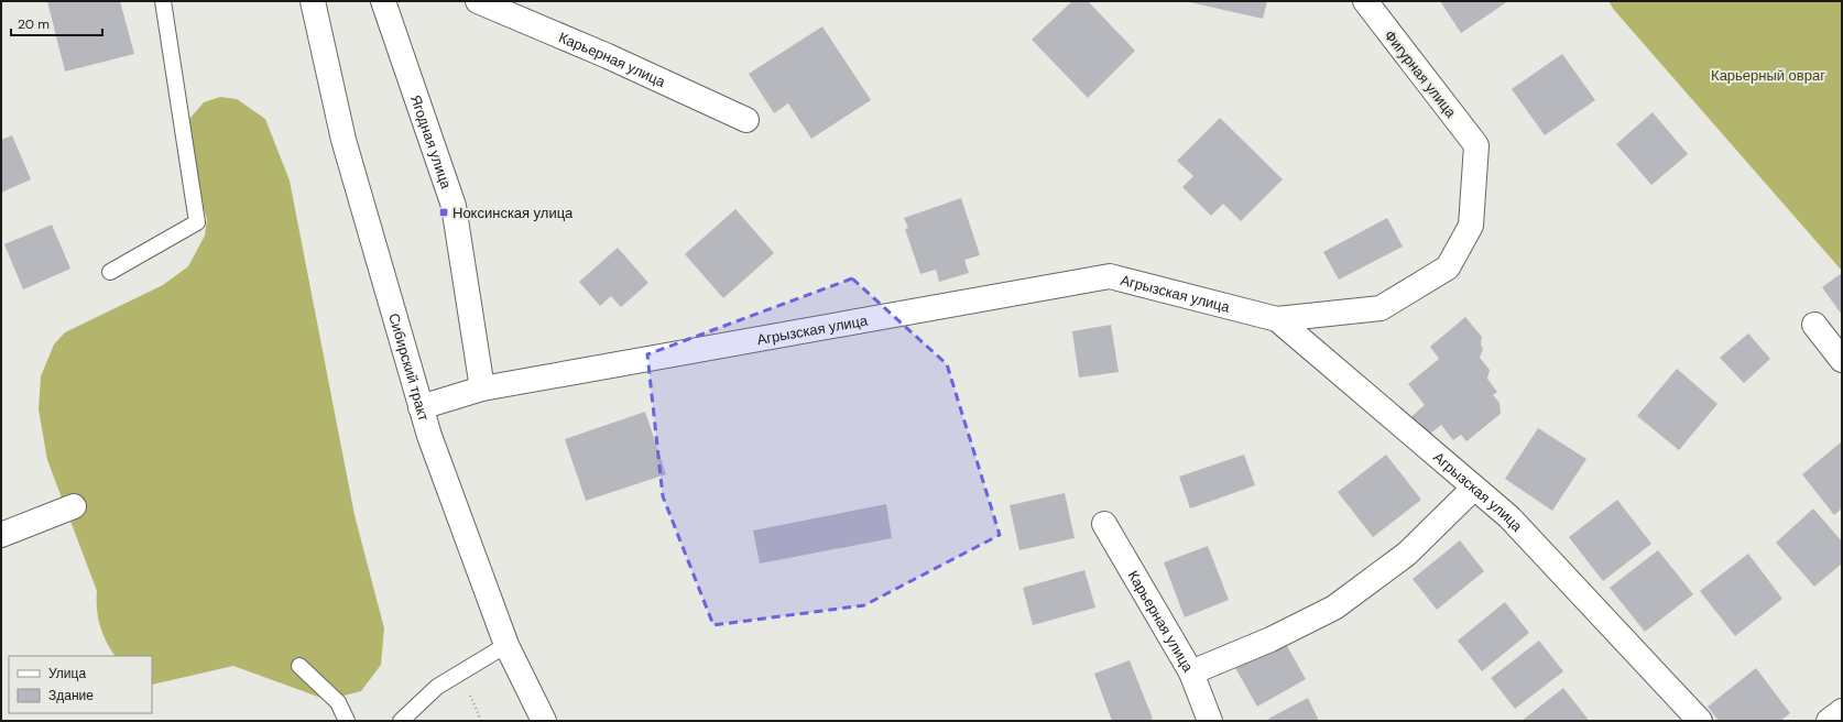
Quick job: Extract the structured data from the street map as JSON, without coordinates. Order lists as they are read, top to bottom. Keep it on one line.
{"streets":{"street":["Карьерная улица","Фигурная улица","Ягодная улица","Агрызская улица","Сибирский тракт"]},"crossings":[["Фигурная улица","Агрызская улица"],["Ягодная улица","Агрызская улица"],["Агрызская улица","Сибирский тракт"]],"parks":["Карьерный овраг"],"places":{"transit":["Ноксинская улица"]},"legend":["Улица","Здание"],"scale_bar":"20 m"}
